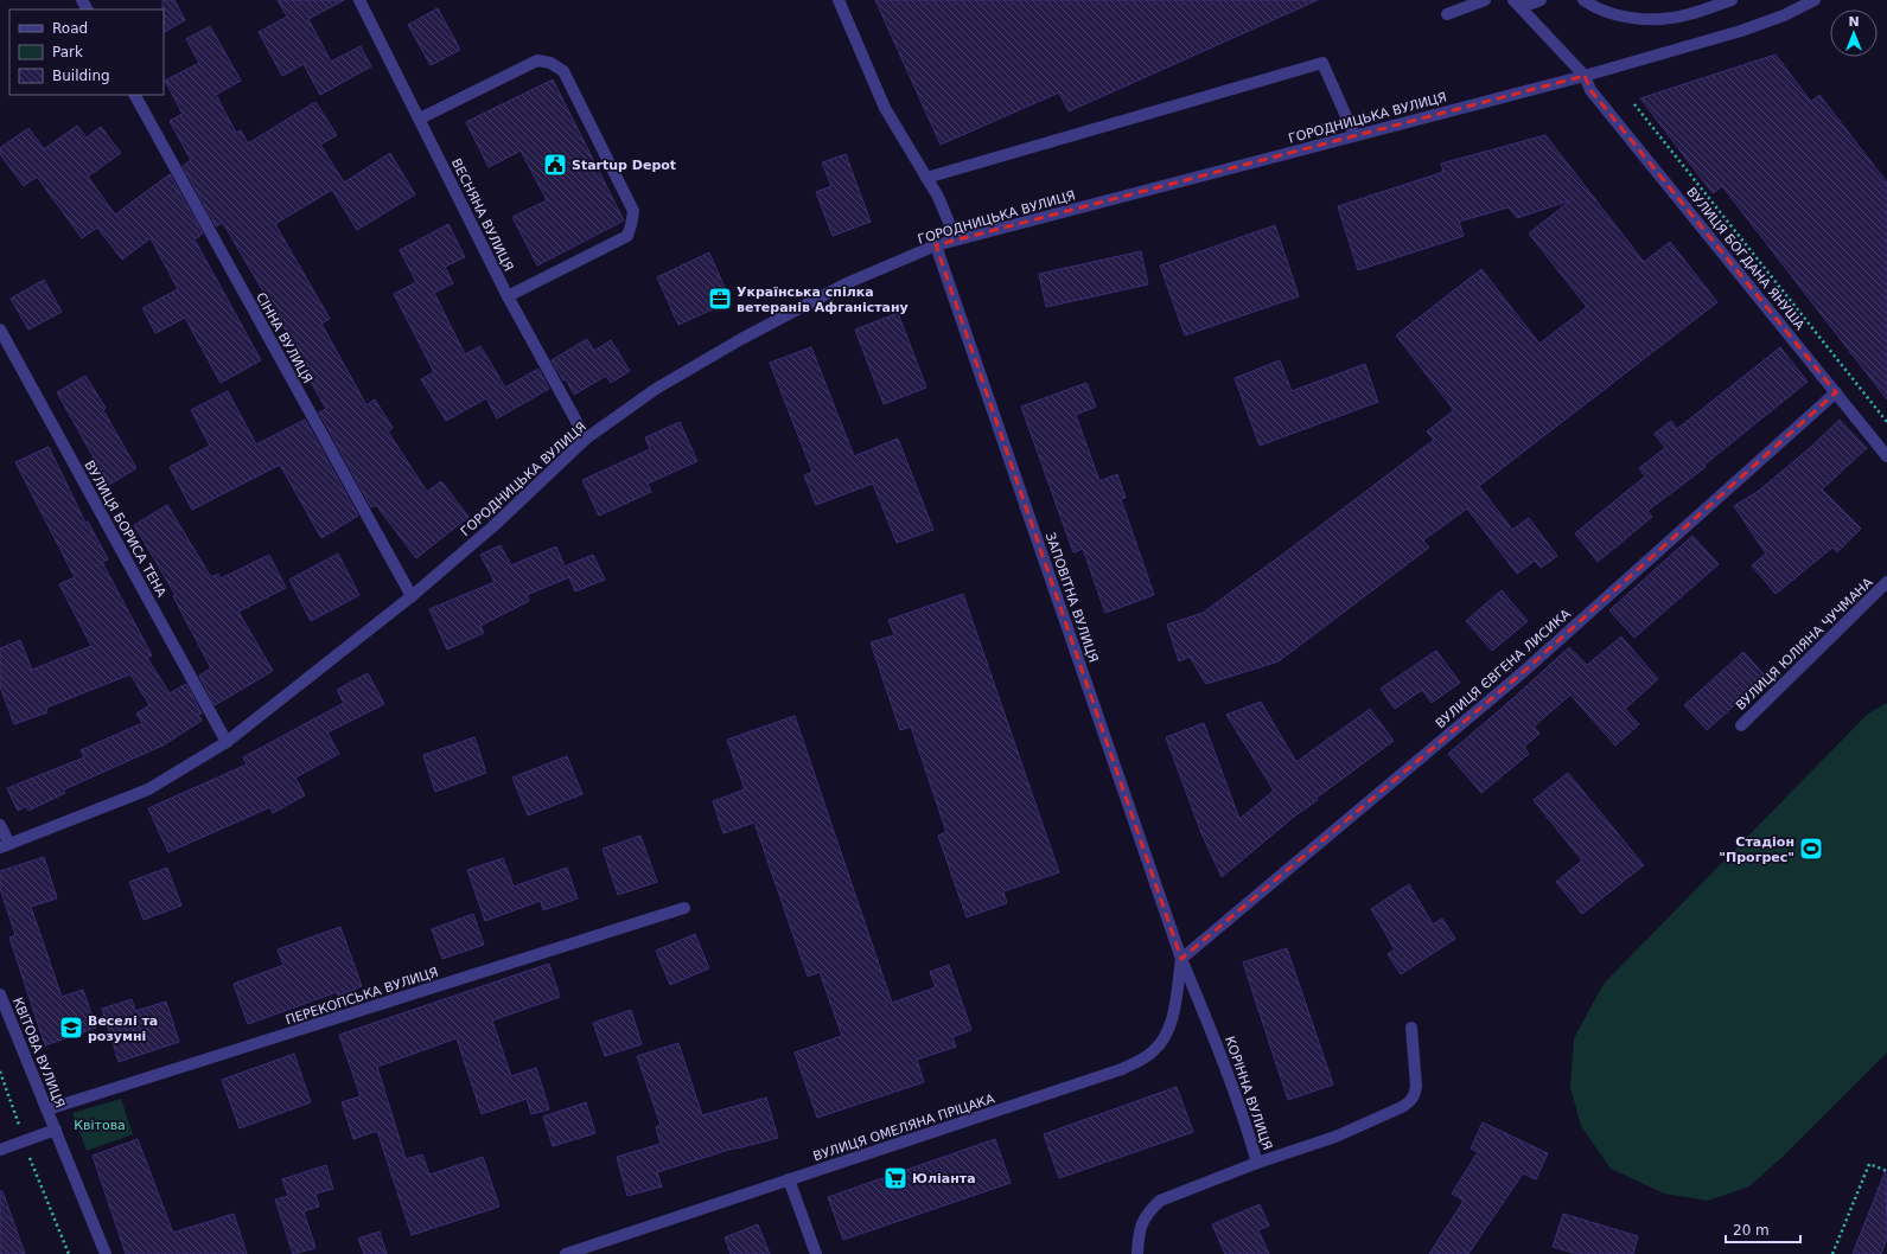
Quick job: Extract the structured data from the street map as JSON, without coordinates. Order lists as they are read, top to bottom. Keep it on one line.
{"streets":{"street":["ГОРОДНИЦЬКА ВУЛИЦЯ","ВЕСНЯНА ВУЛИЦЯ","ВУЛИЦЯ БОГДАНА ЯНУША","СІННА ВУЛИЦЯ","ВУЛИЦЯ БОРИСА ТЕНА","ЗАПОВІТНА ВУЛИЦЯ","ВУЛИЦЯ ЮЛІЯНА ЧУЧМАНА","ВУЛИЦЯ ЄВГЕНА ЛИСИКА","ПЕРЕКОПСЬКА ВУЛИЦЯ","КВІТОВА ВУЛИЦЯ","КОРІННА ВУЛИЦЯ","ВУЛИЦЯ ОМЕЛЯНА ПРІЦАКА"]},"crossings":[["ГОРОДНИЦЬКА ВУЛИЦЯ","ВЕСНЯНА ВУЛИЦЯ"],["ГОРОДНИЦЬКА ВУЛИЦЯ","ВУЛИЦЯ БОГДАНА ЯНУША"],["ГОРОДНИЦЬКА ВУЛИЦЯ","СІННА ВУЛИЦЯ"],["ГОРОДНИЦЬКА ВУЛИЦЯ","ВУЛИЦЯ БОРИСА ТЕНА"],["ГОРОДНИЦЬКА ВУЛИЦЯ","ЗАПОВІТНА ВУЛИЦЯ"],["ВУЛИЦЯ БОГДАНА ЯНУША","ВУЛИЦЯ ЄВГЕНА ЛИСИКА"],["ЗАПОВІТНА ВУЛИЦЯ","ВУЛИЦЯ ЄВГЕНА ЛИСИКА"],["ЗАПОВІТНА ВУЛИЦЯ","КОРІННА ВУЛИЦЯ"],["ЗАПОВІТНА ВУЛИЦЯ","ВУЛИЦЯ ОМЕЛЯНА ПРІЦАКА"],["ВУЛИЦЯ ЄВГЕНА ЛИСИКА","КОРІННА ВУЛИЦЯ"],["ВУЛИЦЯ ЄВГЕНА ЛИСИКА","ВУЛИЦЯ ОМЕЛЯНА ПРІЦАКА"],["ПЕРЕКОПСЬКА ВУЛИЦЯ","КВІТОВА ВУЛИЦЯ"],["КОРІННА ВУЛИЦЯ","ВУЛИЦЯ ОМЕЛЯНА ПРІЦАКА"]],"parks":["Квітова"],"places":{"public building":["Startup Depot"],"office":["Українська спілка ветеранів Афганістану"],"sports":["Стадіон \"Прогрес\""],"school or university":["Веселі та розумні"],"supermarket":["Юліанта"]},"legend":["Road","Park","Building"],"scale_bar":"20 m","north":"top"}
